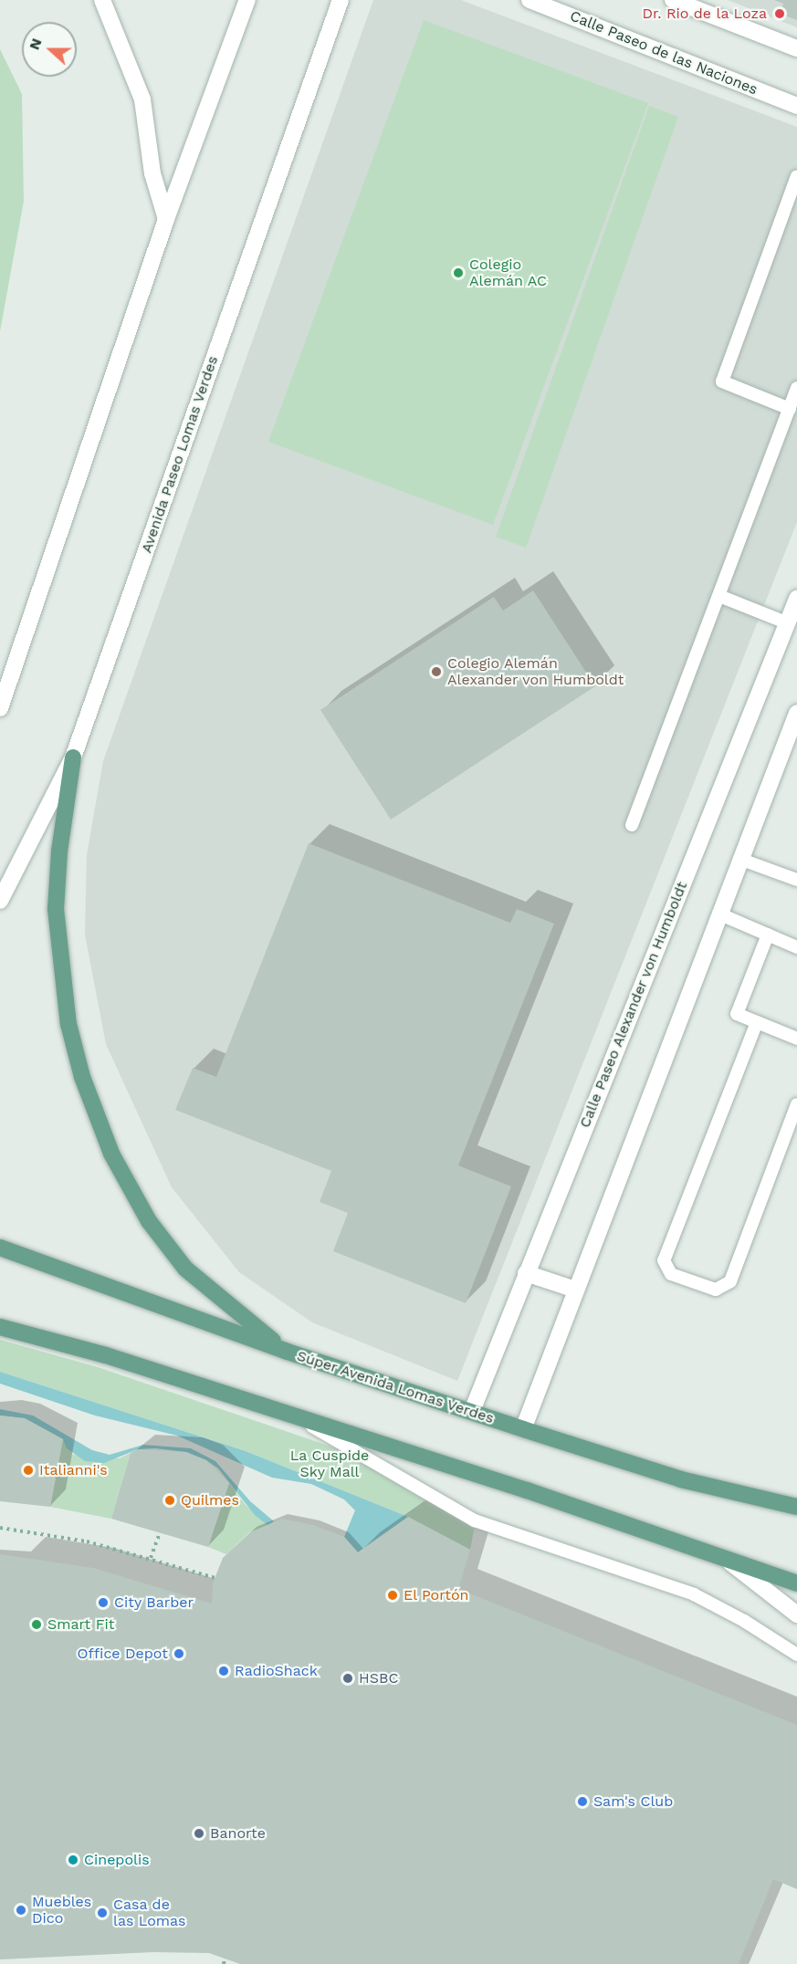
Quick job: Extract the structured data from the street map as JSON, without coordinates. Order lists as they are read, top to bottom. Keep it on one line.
{"streets":{"main road":["Súper Avenida Lomas Verdes"],"street":["Calle Paseo de las Naciones","Avenida Paseo Lomas Verdes","Calle Paseo Alexander von Humboldt"]},"crossings":[["Calle Paseo Alexander von Humboldt","Súper Avenida Lomas Verdes"]],"parks":["La Cuspide Sky Mall"],"places":["Dr. Rio de la Loza","Colegio Alemán AC","Colegio Alemán Alexander von Humboldt","Italianni's","Quilmes","El Portón","City Barber","Smart Fit","Office Depot","RadioShack","HSBC","Sam's Club","Banorte","Cinepolis","Muebles Dico","Casa de las Lomas"],"north":"left"}
